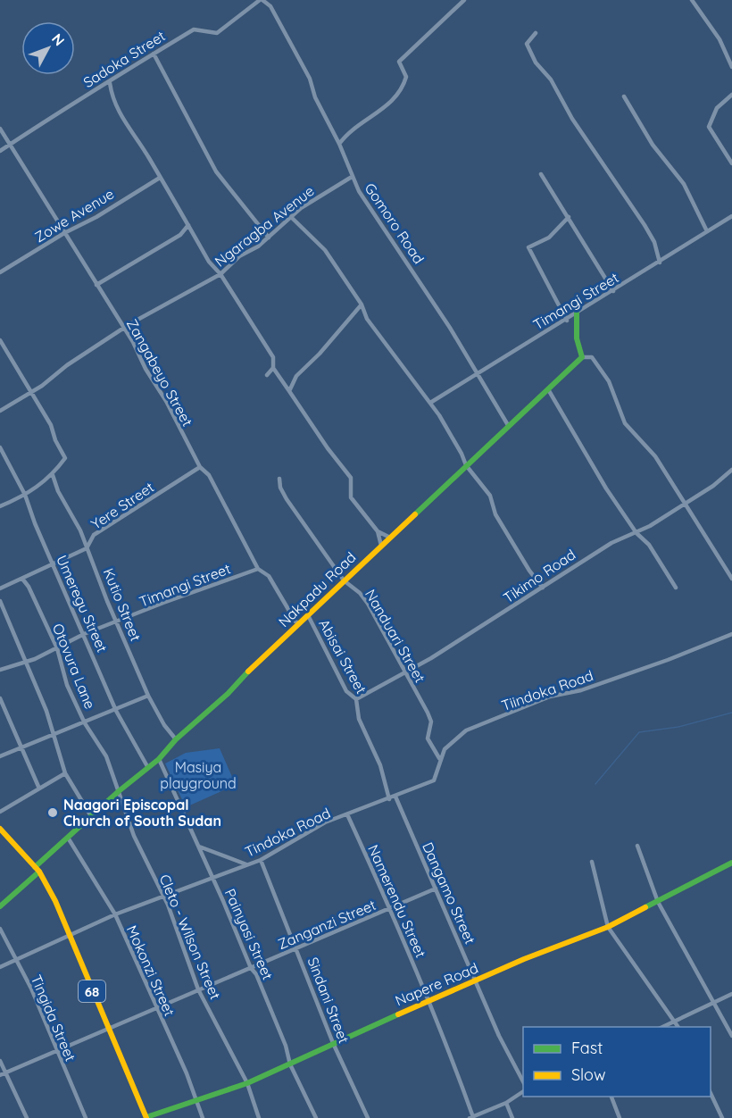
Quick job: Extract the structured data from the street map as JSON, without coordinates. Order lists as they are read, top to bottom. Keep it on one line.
{"streets":{"street":["Sadoka Street","Zowe Avenue","Gomoro Road","Ngaragba Avenue","Timangi Street","Zangabeyo Street","Yere Street","Tikimo Road","Nakpadu Road","Umeregu Street","Kutio Street","Nanduari Street","Abisai Street","Otovura Lane","Tiindoka Road","Tindoka Road","Dangamo Street","Namerendu Street","Zanganzi Street","Painyasi Street","Cleto - Wilson Street","Mokonzi Street","Napere Road","68","Sindani Street","Tingida Street"]},"crossings":[["Sadoka Street","Gomoro Road"],["Sadoka Street","Zangabeyo Street"],["Zowe Avenue","Zangabeyo Street"],["Gomoro Road","Ngaragba Avenue"],["Gomoro Road","Timangi Street"],["Gomoro Road","Nakpadu Road"],["Ngaragba Avenue","Zangabeyo Street"],["Timangi Street","Zangabeyo Street"],["Timangi Street","Umeregu Street"],["Timangi Street","Kutio Street"],["Timangi Street","Otovura Lane"],["Zangabeyo Street","Yere Street"],["Zangabeyo Street","Nakpadu Road"],["Yere Street","Umeregu Street"],["Yere Street","Kutio Street"],["Yere Street","Otovura Lane"],["Tikimo Road","Nanduari Street"],["Tikimo Road","Abisai Street"],["Nakpadu Road","Umeregu Street"],["Nakpadu Road","Kutio Street"],["Nakpadu Road","Nanduari Street"],["Nakpadu Road","Abisai Street"],["Nakpadu Road","Otovura Lane"],["Nakpadu Road","Painyasi Street"],["Nakpadu Road","Cleto - Wilson Street"],["Nakpadu Road","Mokonzi Street"],["Nakpadu Road","68"],["Nanduari Street","Tiindoka Road"],["Abisai Street","Tindoka Road"],["Otovura Lane","Cleto - Wilson Street"],["Tiindoka Road","Tindoka Road"],["Tiindoka Road","Dangamo Street"],["Tindoka Road","Dangamo Street"],["Tindoka Road","Namerendu Street"],["Tindoka Road","Painyasi Street"],["Tindoka Road","Cleto - Wilson Street"],["Tindoka Road","Mokonzi Street"],["Tindoka Road","68"],["Tindoka Road","Sindani Street"],["Tindoka Road","Tingida Street"],["Dangamo Street","Zanganzi Street"],["Dangamo Street","Napere Road"],["Namerendu Street","Zanganzi Street"],["Namerendu Street","Napere Road"],["Zanganzi Street","Painyasi Street"],["Zanganzi Street","Cleto - Wilson Street"],["Zanganzi Street","Mokonzi Street"],["Zanganzi Street","68"],["Zanganzi Street","Sindani Street"],["Zanganzi Street","Tingida Street"],["Painyasi Street","Napere Road"],["Cleto - Wilson Street","Napere Road"],["Mokonzi Street","Napere Road"],["Napere Road","68"],["Napere Road","Sindani Street"]],"parks":["Masiya playground"],"places":["Naagori Episcopal Church of South Sudan"],"legend":["Fast","Slow"],"north":"top right"}
